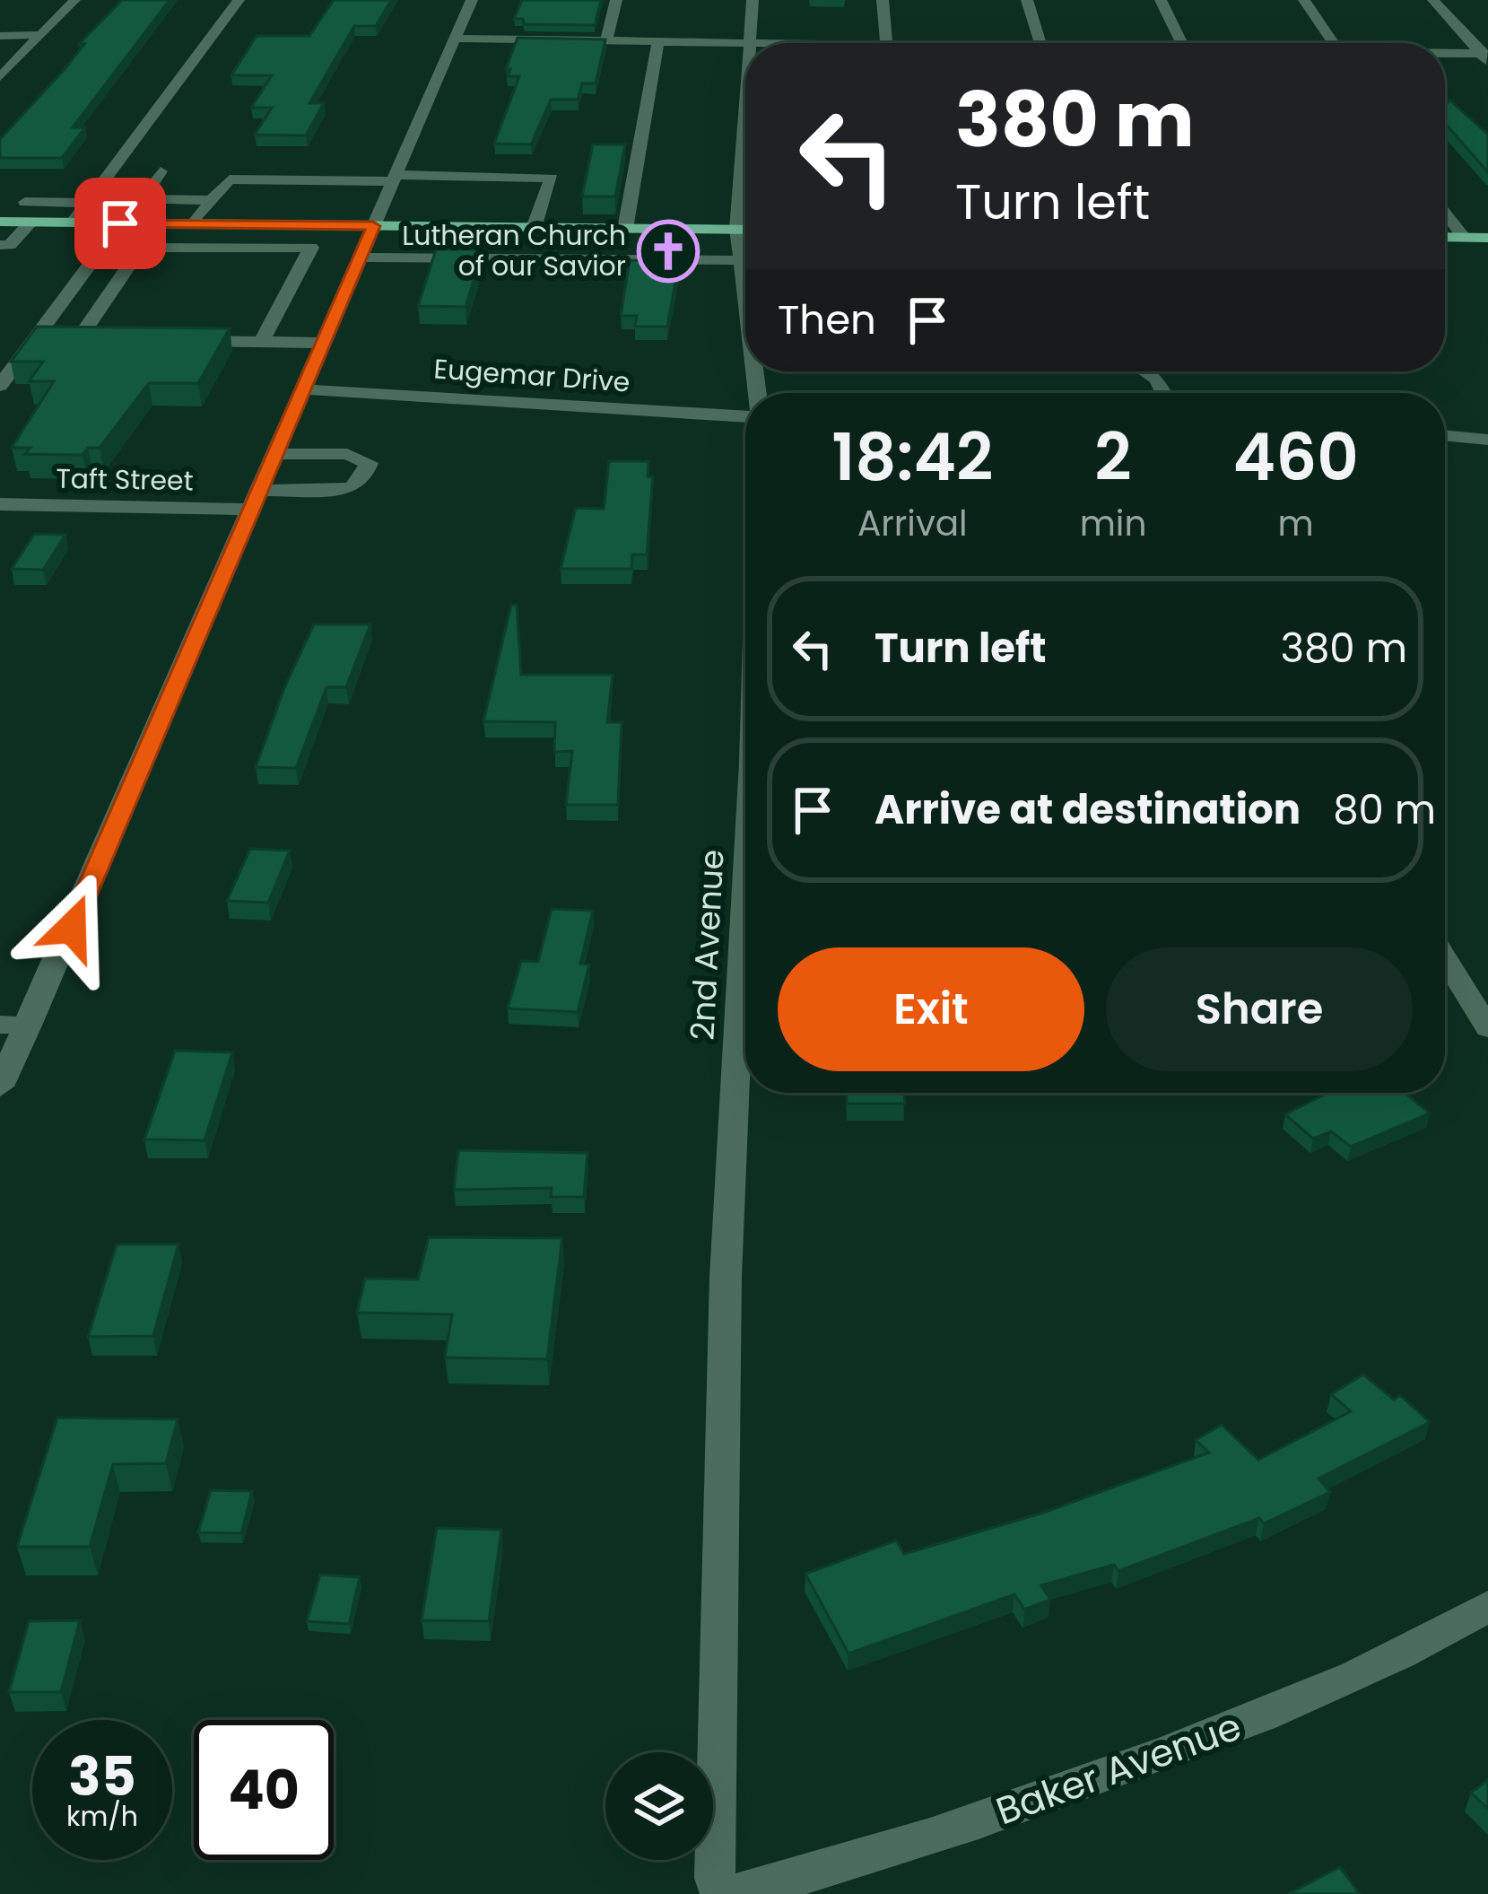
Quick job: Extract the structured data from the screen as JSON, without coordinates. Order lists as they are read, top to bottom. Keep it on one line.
{"streets":{"street":["Eugemar Drive","Taft Street","2nd Avenue","Baker Avenue"]},"places":{"church":["Lutheran Church of our Savior"]},"page":{"turn":["380 m","Turn left"],"then":"Then","eta":["18:42","Arrival","2","min","460","m"],"list":[{"name":"Turn left","value":"380 m"},{"name":"Arrive at destination","value":"80 m"}],"buttons":["Exit","Share"],"speed":"35 km/h","limit":"40"}}
